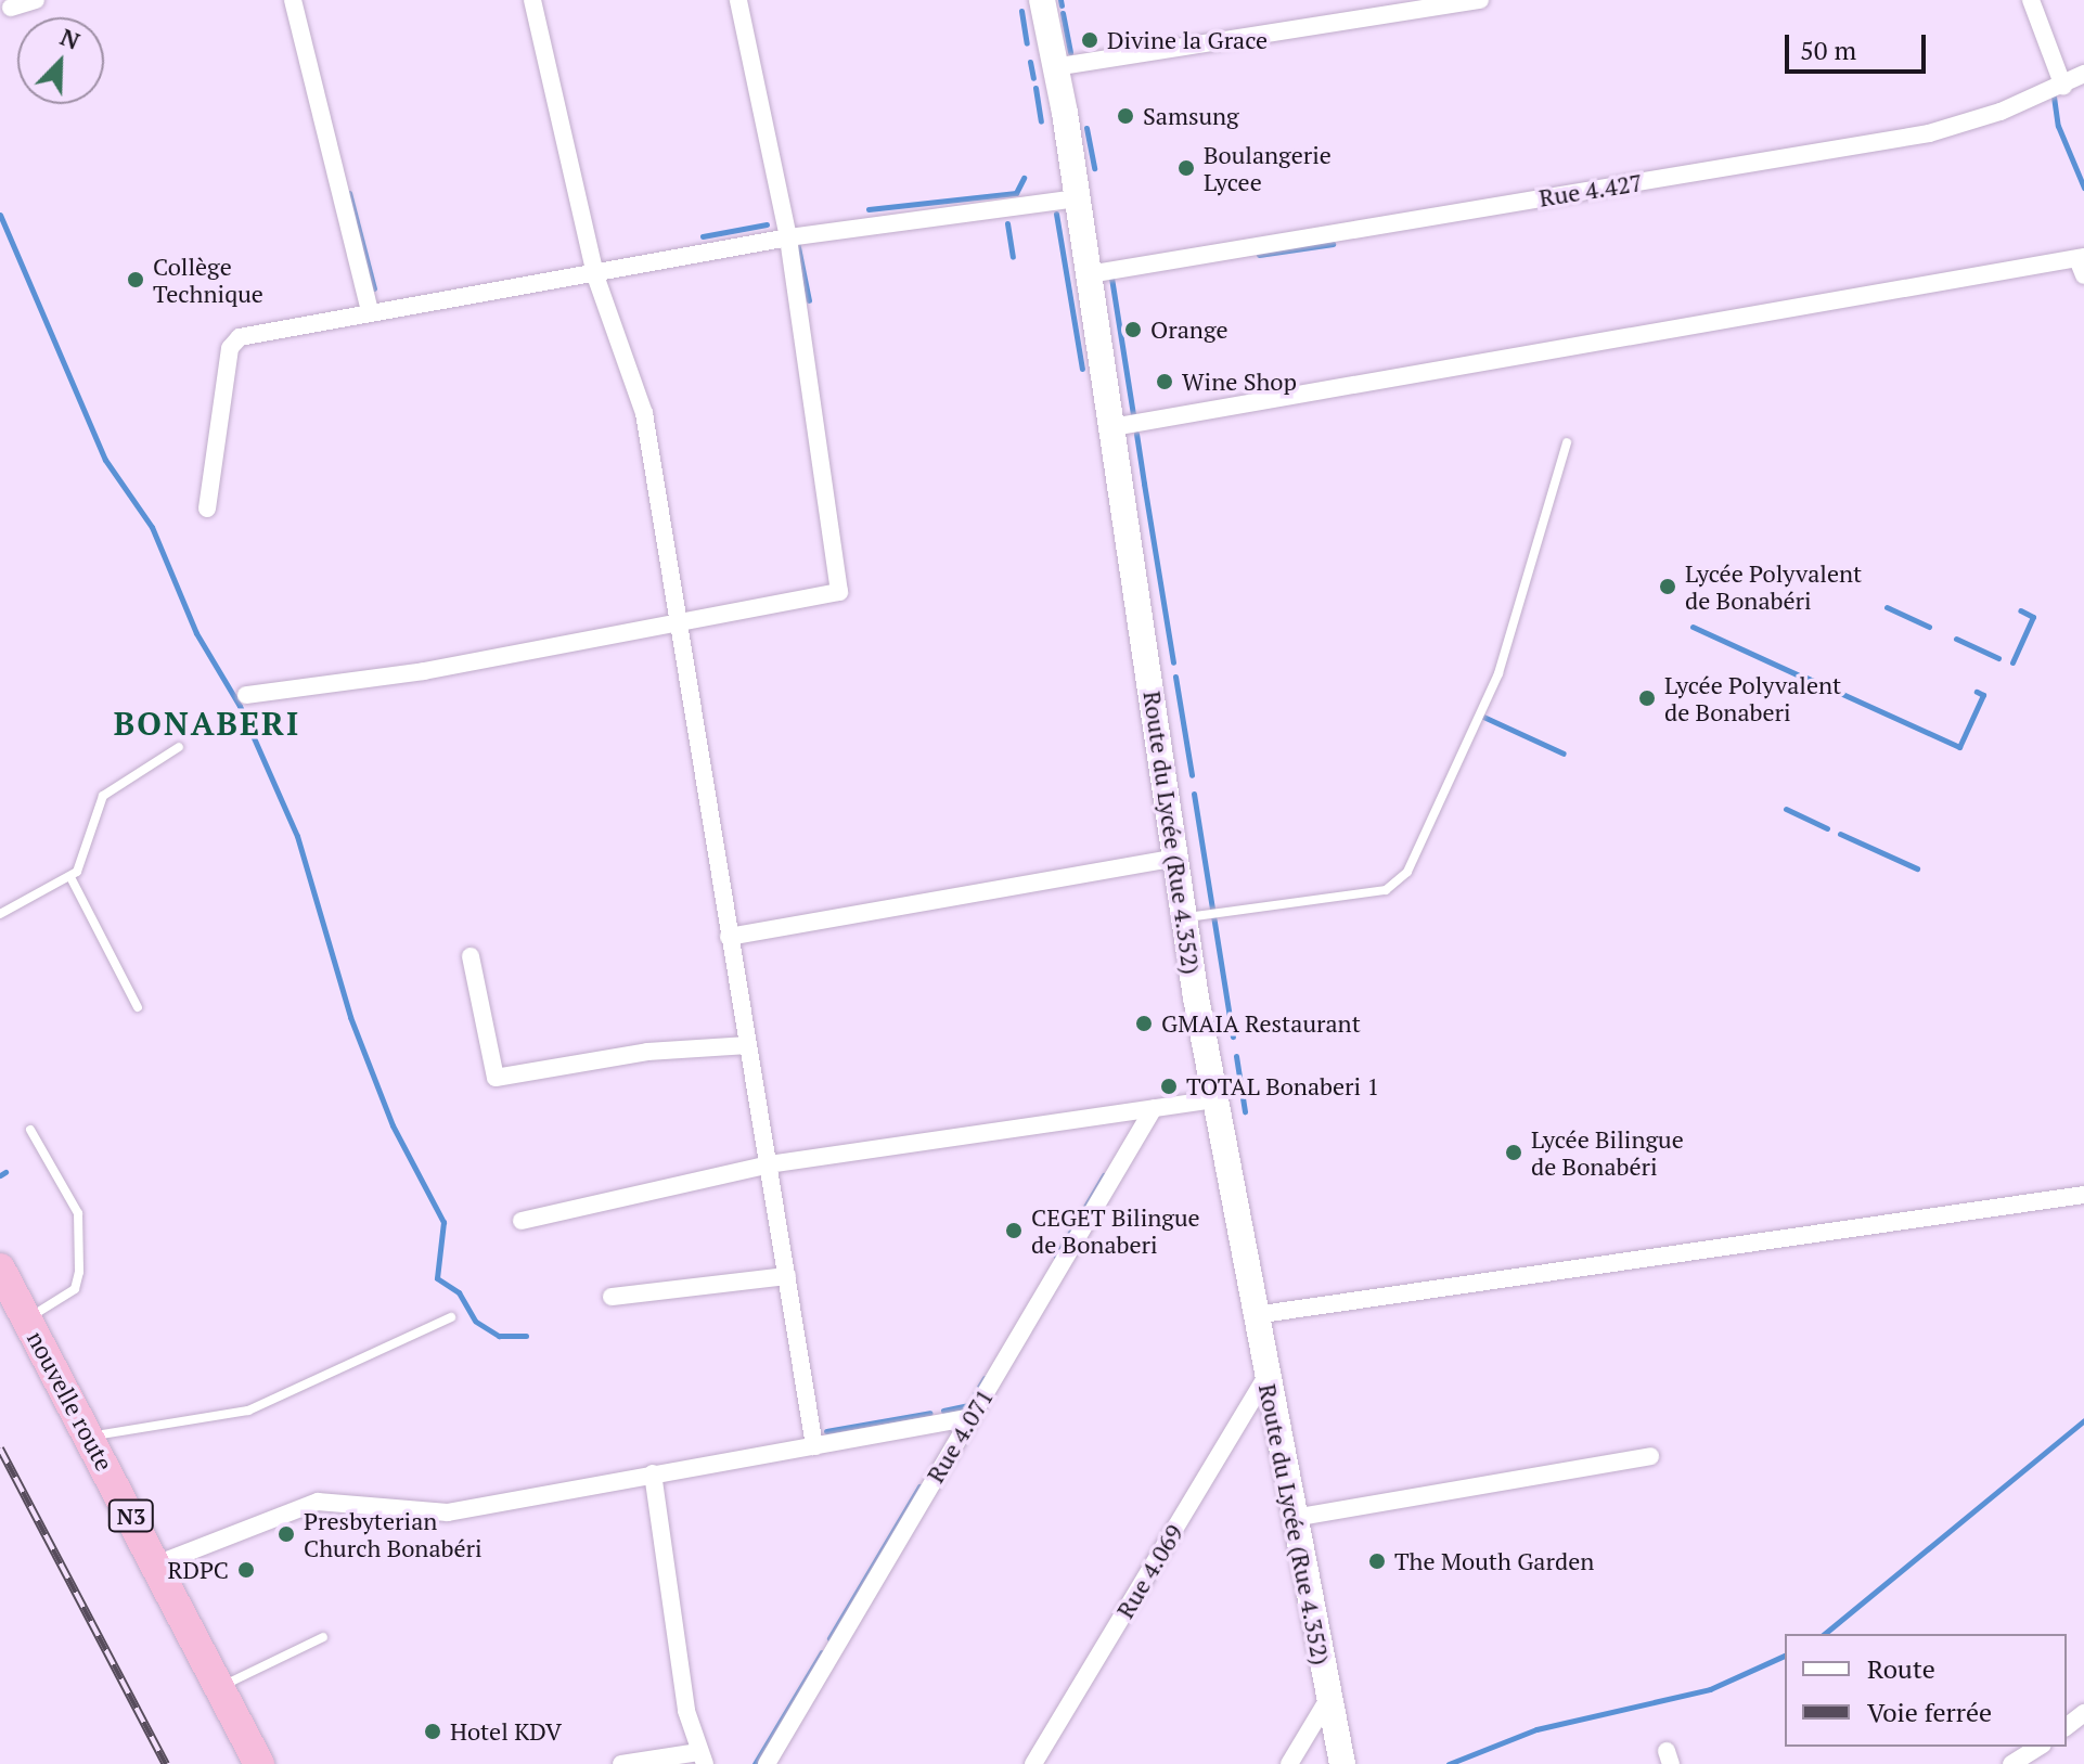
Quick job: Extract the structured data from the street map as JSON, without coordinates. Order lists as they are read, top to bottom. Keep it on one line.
{"streets":{"highway":["nouvelle route","N3"],"main road":["Route du Lycée (Rue 4.352)"],"street":["Rue 4.427","Rue 4.071","Rue 4.069"]},"crossings":[["Rue 4.427","Route du Lycée (Rue 4.352)"],["Route du Lycée (Rue 4.352)","Rue 4.069"]],"districts":["BONABERI"],"places":["Divine la Grace","Samsung","Boulangerie Lycee","Collège Technique","Orange","Wine Shop","Lycée Polyvalent de Bonabéri","Lycée Polyvalent de Bonaberi","GMAIA Restaurant","TOTAL Bonaberi 1","Lycée Bilingue de Bonabéri","CEGET Bilingue de Bonaberi","Presbyterian Church Bonabéri","The Mouth Garden","RDPC","Hotel KDV"],"legend":["Route","Voie ferrée"],"scale_bar":"50 m","north":"top right"}
